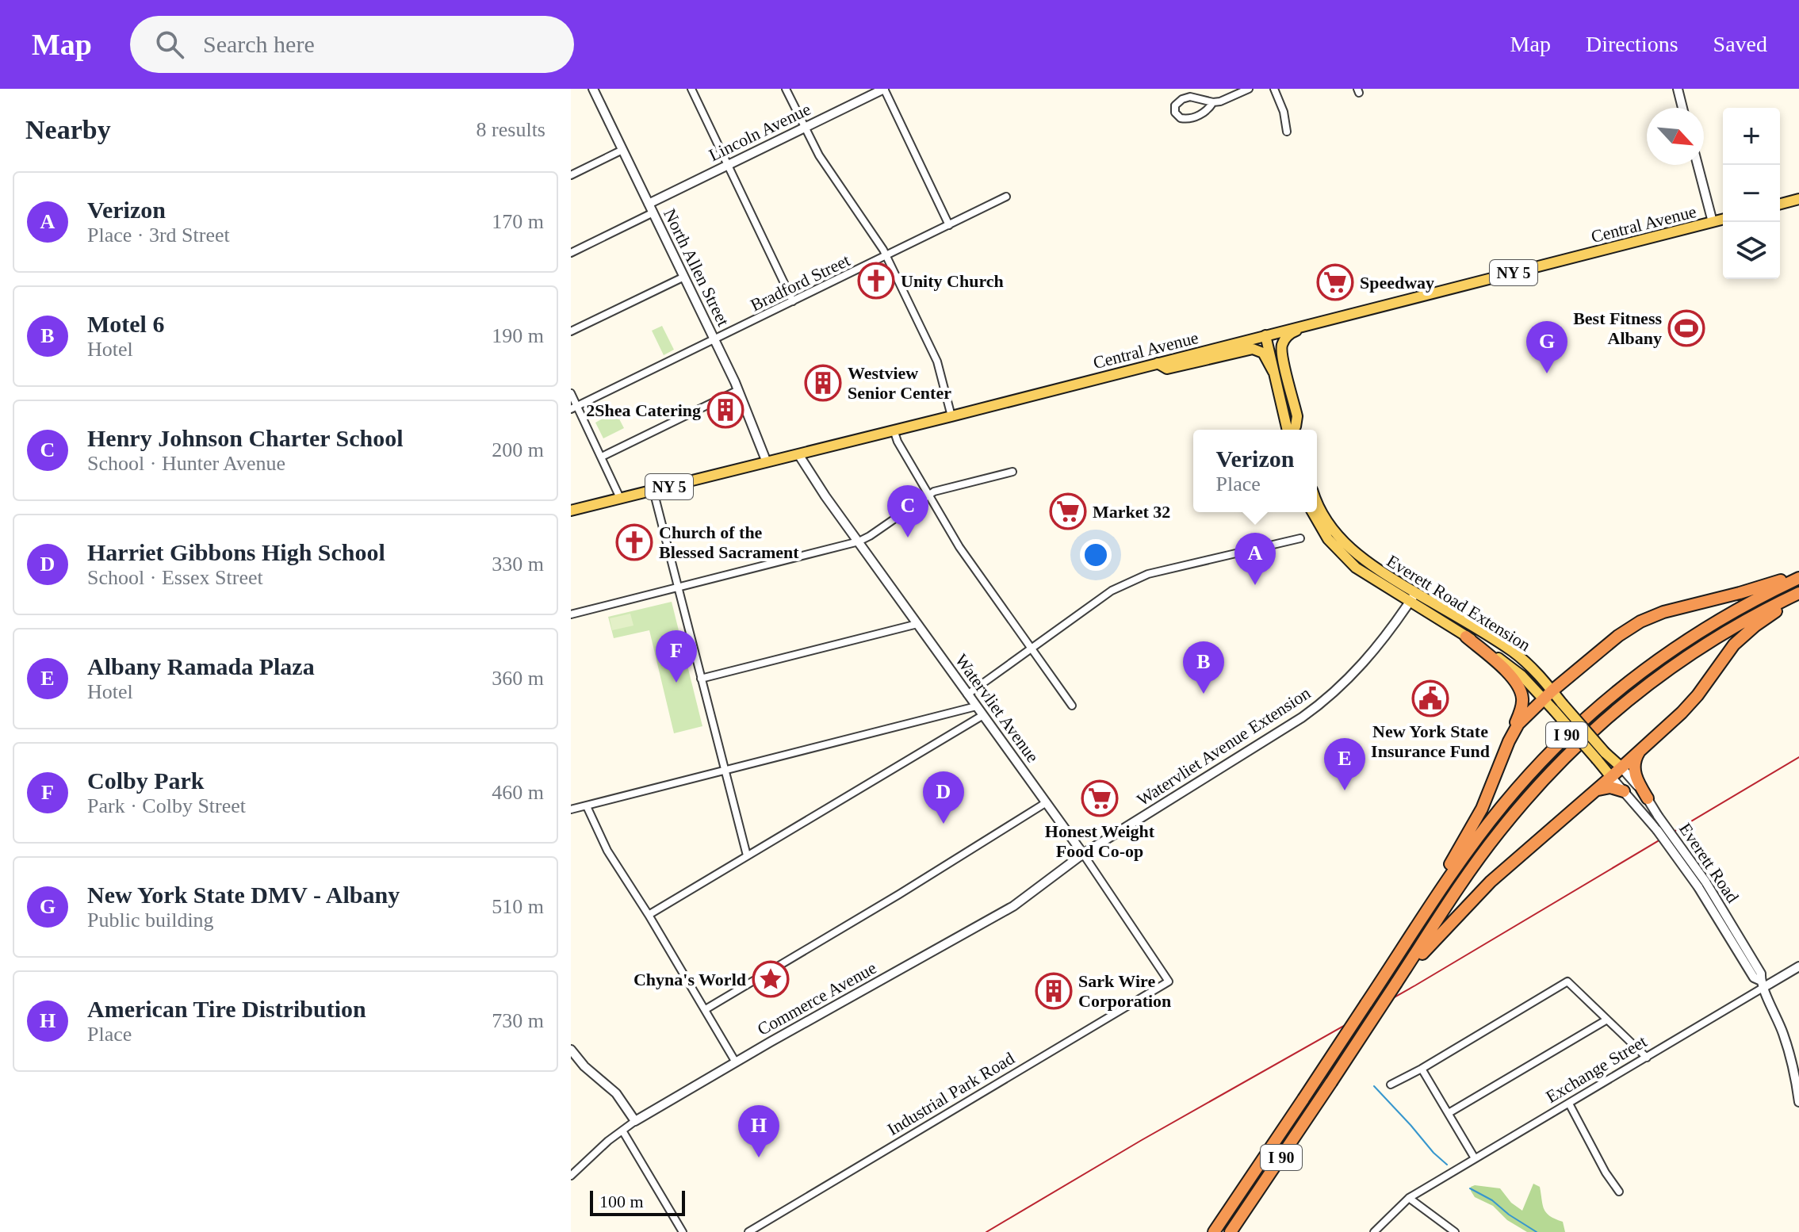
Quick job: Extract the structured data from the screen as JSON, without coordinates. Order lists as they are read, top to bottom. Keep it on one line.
{"streets":{"highway":["I 90"],"main road":["Central Avenue","NY 5","Everett Road Extension"],"street":["Lincoln Avenue","North Allen Street","Bradford Street","Watervliet Avenue","Watervliet Avenue Extension","Everett Road","Commerce Avenue","Exchange Street","Industrial Park Road"]},"crossings":[["Lincoln Avenue","North Allen Street"],["Central Avenue","North Allen Street"],["Central Avenue","Watervliet Avenue"],["North Allen Street","Bradford Street"],["Everett Road Extension","Watervliet Avenue Extension"],["Everett Road Extension","Everett Road"],["Watervliet Avenue","Watervliet Avenue Extension"],["Watervliet Avenue","Commerce Avenue"],["Watervliet Avenue","Industrial Park Road"],["Watervliet Avenue Extension","Commerce Avenue"],["Everett Road","Exchange Street"]],"places":{"church":["Unity Church","Church of the Blessed Sacrament"],"supermarket":["Speedway","Market 32","Honest Weight Food Co-op"],"sports":["Best Fitness Albany"],"building":["Westview Senior Center","2Shea Catering","Sark Wire Corporation"],"public building":["New York State Insurance Fund"],"place":["Chyna's World"]},"scale_bar":"100 m","north":"bottom right","page":{"header":"Map","search":"Search here","nav":["Map","Directions","Saved"],"heading":["Nearby","8 results"],"map_buttons":["+","−"],"list":[{"mark":"A","name":"Verizon","note":"Place · 3rd Street","value":"170 m"},{"mark":"B","name":"Motel 6","note":"Hotel","value":"190 m"},{"mark":"C","name":"Henry Johnson Charter School","note":"School · Hunter Avenue","value":"200 m"},{"mark":"D","name":"Harriet Gibbons High School","note":"School · Essex Street","value":"330 m"},{"mark":"E","name":"Albany Ramada Plaza","note":"Hotel","value":"360 m"},{"mark":"F","name":"Colby Park","note":"Park · Colby Street","value":"460 m"},{"mark":"G","name":"New York State DMV - Albany","note":"Public building","value":"510 m"},{"mark":"H","name":"American Tire Distribution","note":"Place","value":"730 m"}],"pins":["G","C","A","F","B","E","D","H"],"popup":["Verizon","Place"],"scale":"100 m"}}
